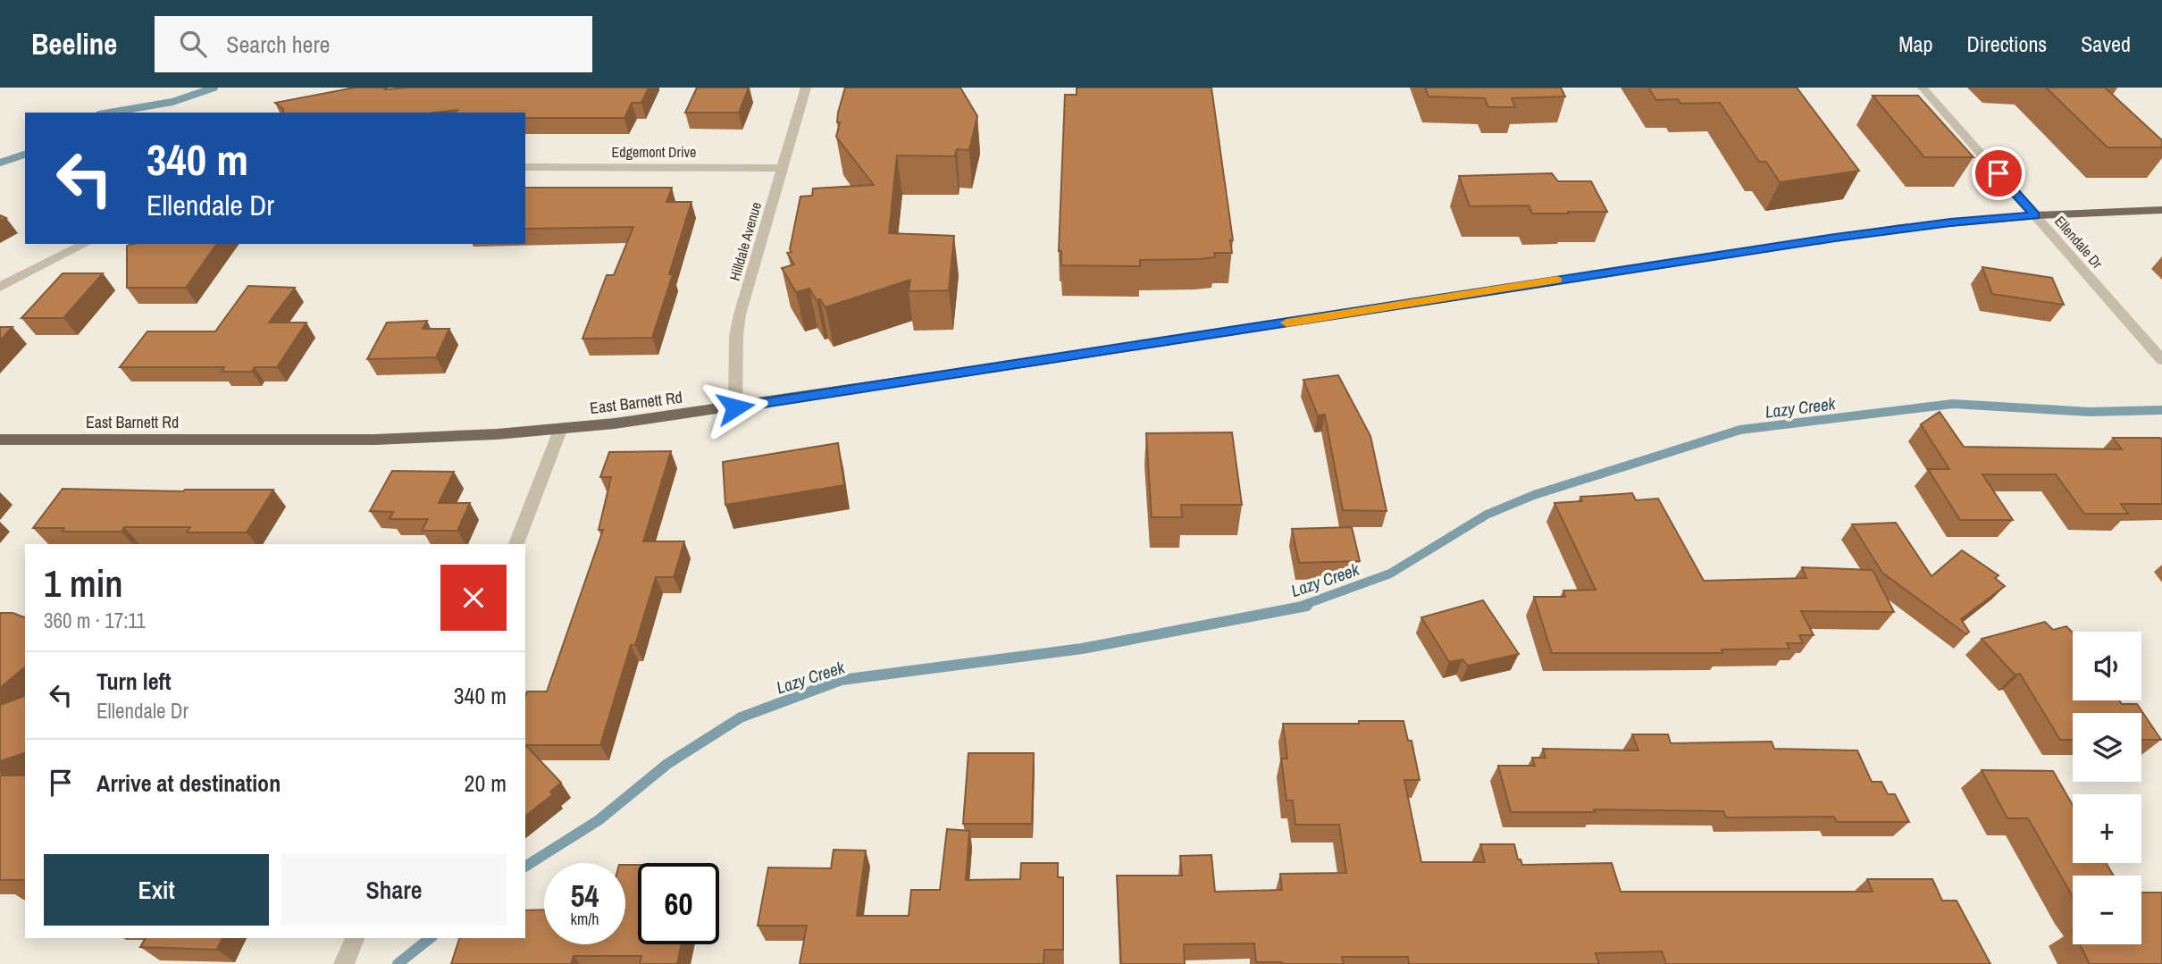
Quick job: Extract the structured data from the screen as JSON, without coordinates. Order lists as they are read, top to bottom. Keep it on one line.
{"streets":{"main road":["East Barnett Rd"],"street":["Edgemont Drive","Hilldale Avenue","Ellendale Dr"]},"crossings":[["Edgemont Drive","Hilldale Avenue"],["Hilldale Avenue","East Barnett Rd"],["Ellendale Dr","East Barnett Rd"]],"water":["Lazy Creek"],"page":{"header":"Beeline","search":"Search here","nav":["Map","Directions","Saved"],"turn":["340 m","Ellendale Dr"],"heading":["1 min","360 m · 17:11"],"map_buttons":["+","−"],"list":[{"name":"Turn left","note":"Ellendale Dr","value":"340 m"},{"name":"Arrive at destination","value":"20 m"}],"buttons":["Exit","Share"],"speed":"54 km/h","limit":"60"}}
